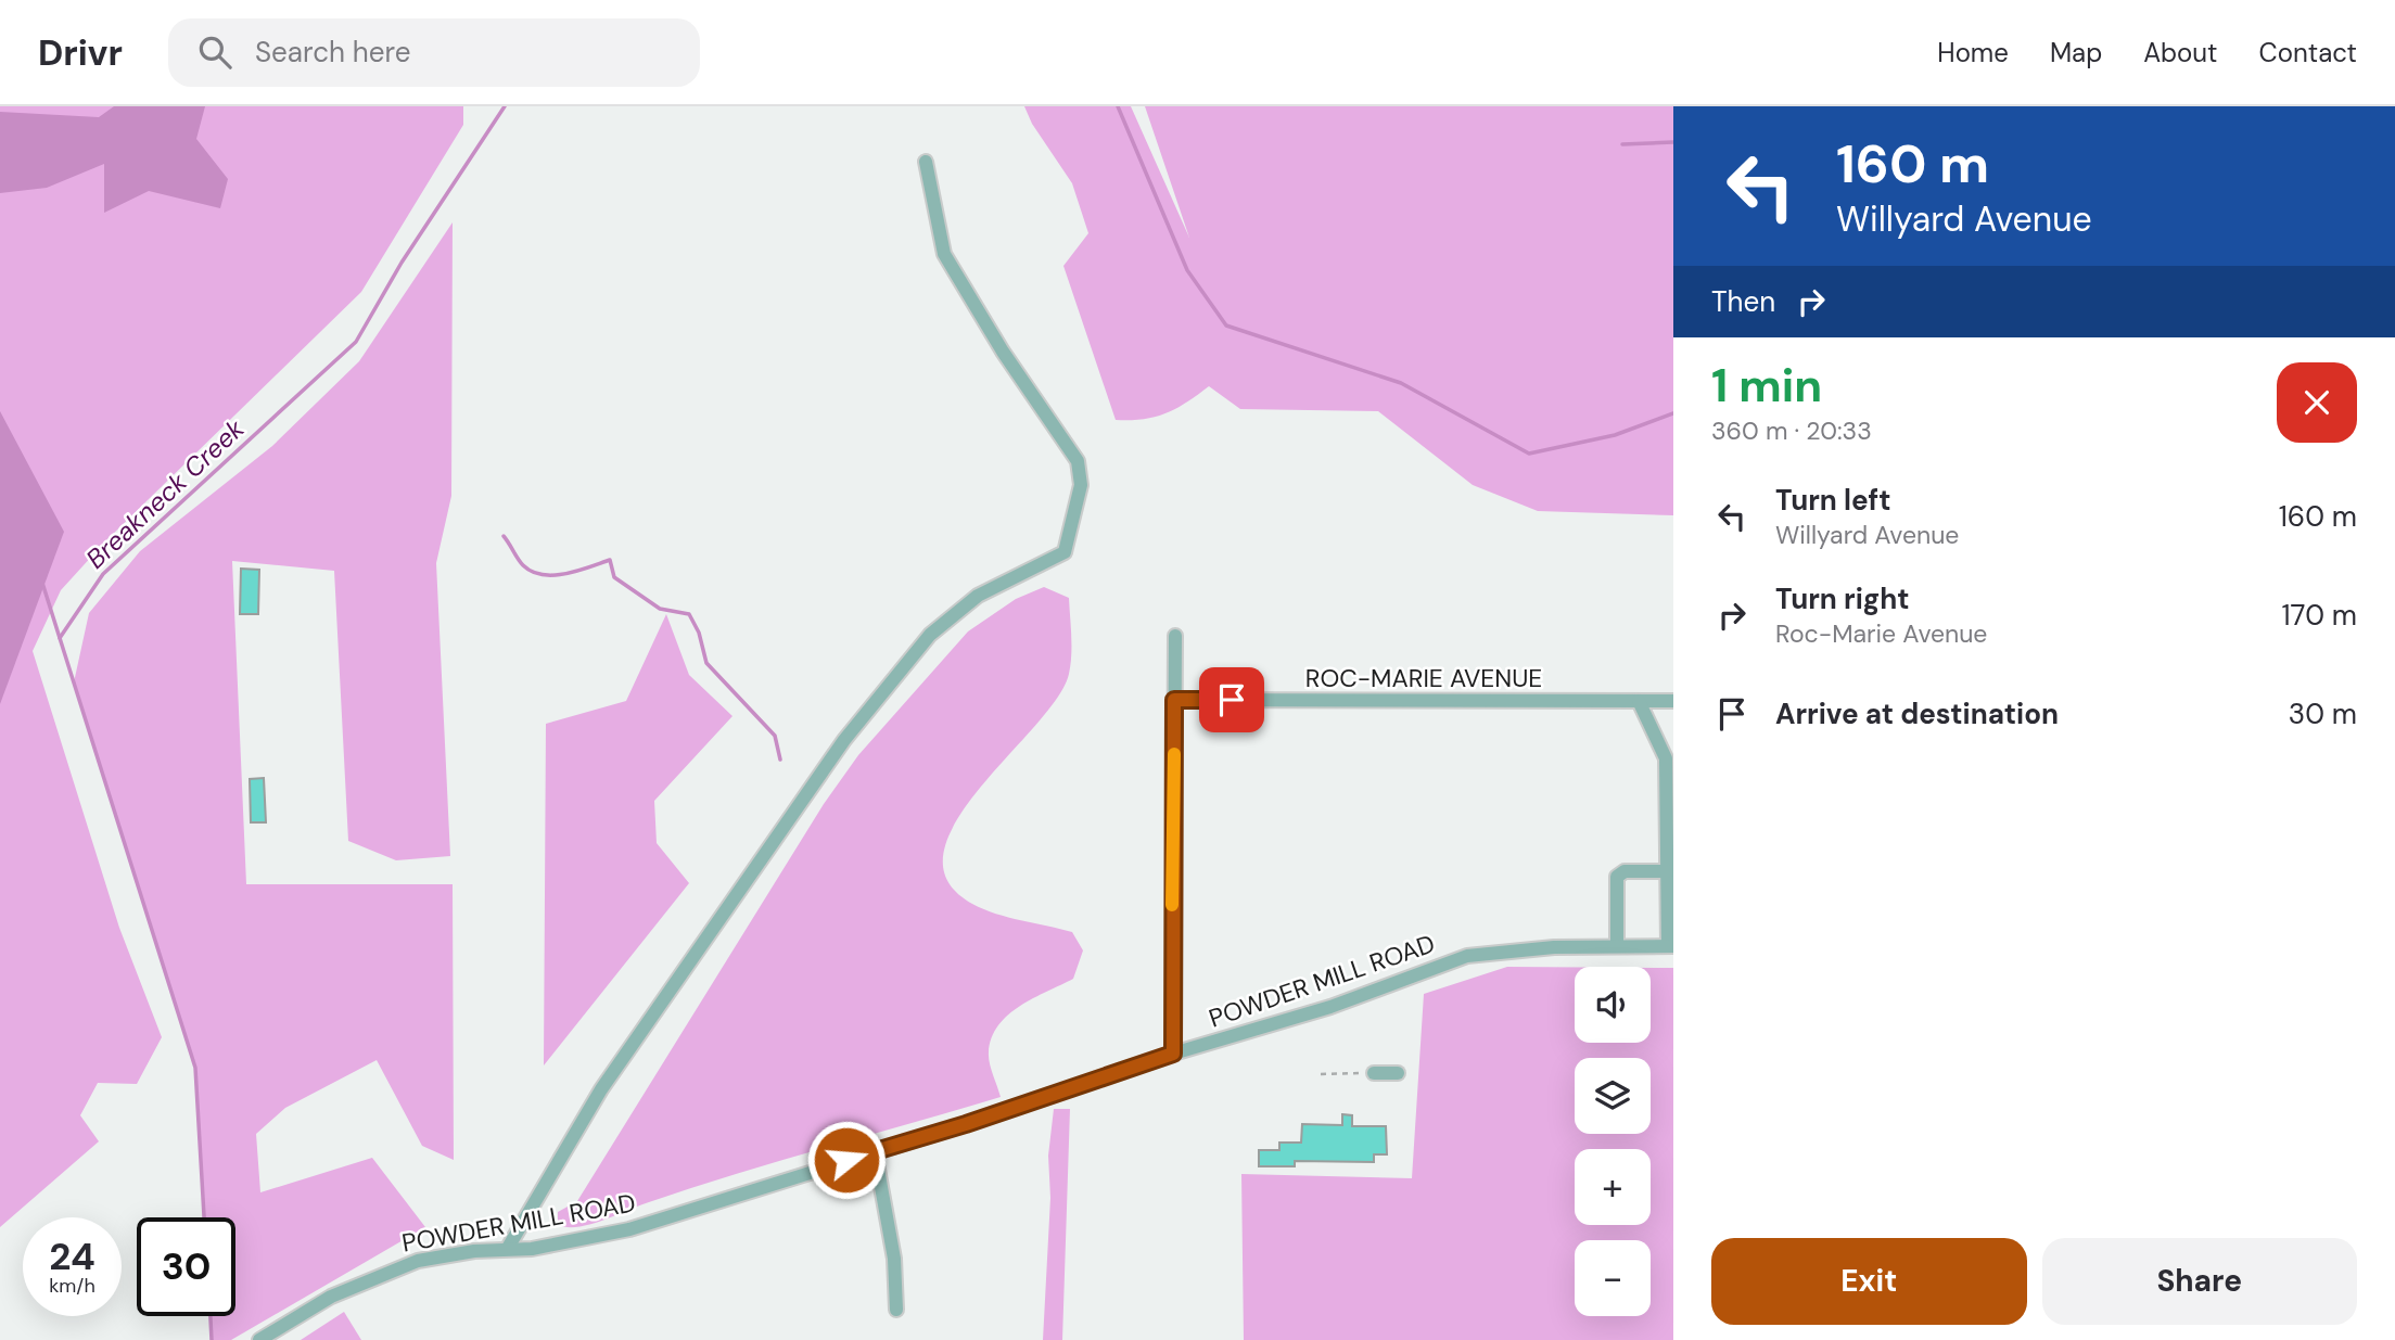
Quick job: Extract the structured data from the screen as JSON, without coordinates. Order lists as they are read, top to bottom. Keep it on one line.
{"streets":{"street":["ROC-MARIE AVENUE","POWDER MILL ROAD"]},"water":["Breakneck Creek"],"page":{"header":"Drivr","search":"Search here","nav":["Home","Map","About","Contact"],"turn":["160 m","Willyard Avenue"],"then":"Then","heading":["1 min","360 m · 20:33"],"list":[{"name":"Turn left","note":"Willyard Avenue","value":"160 m"},{"name":"Turn right","note":"Roc-Marie Avenue","value":"170 m"},{"name":"Arrive at destination","value":"30 m"}],"map_buttons":["+","−"],"speed":"24 km/h","limit":"30","buttons":["Exit","Share"]}}
